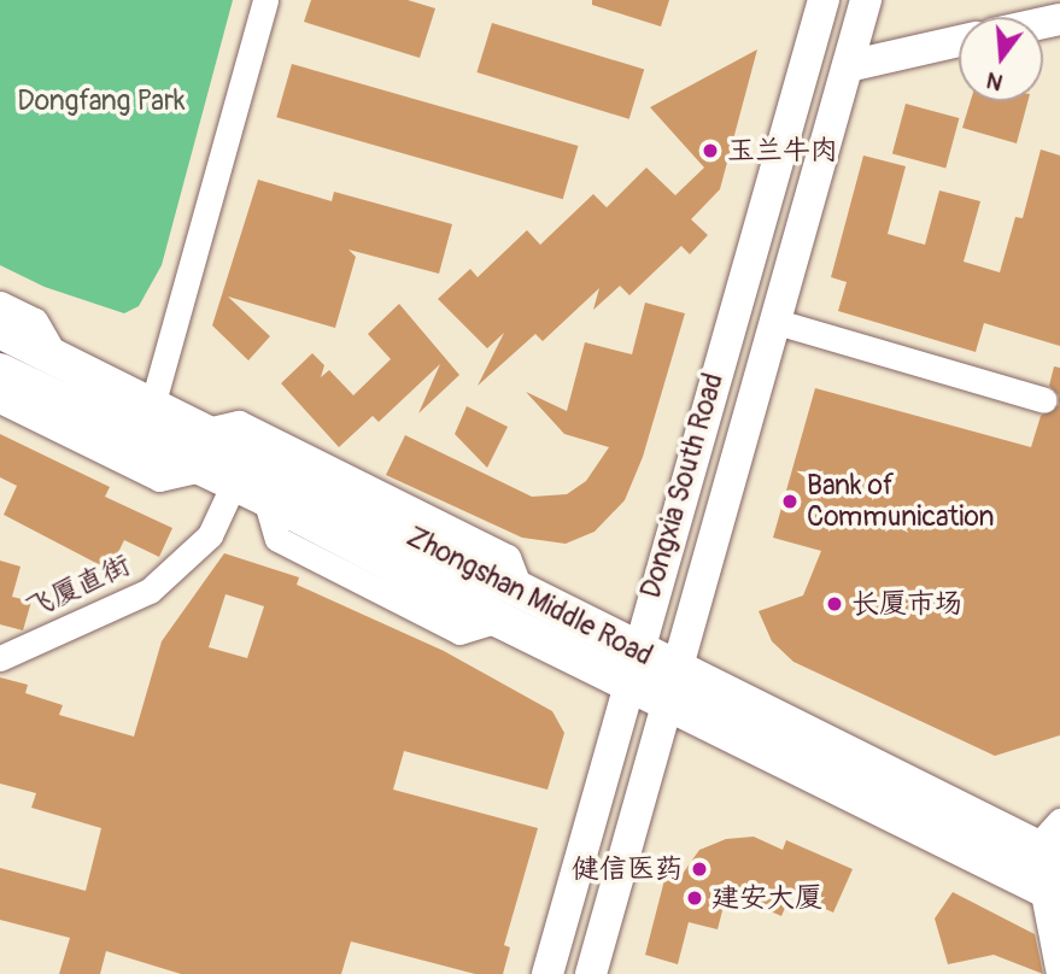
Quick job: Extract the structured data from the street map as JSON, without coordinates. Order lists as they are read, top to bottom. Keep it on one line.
{"streets":{"main road":["Zhongshan Middle Road"],"street":["Dongxia South Road","飞厦直街"]},"crossings":[["Dongxia South Road","Zhongshan Middle Road"],["飞厦直街","Zhongshan Middle Road"]],"parks":["Dongfang Park"],"places":["玉兰牛肉","Bank of Communication","长厦市场","健信医药","建安大厦"],"north":"bottom"}
